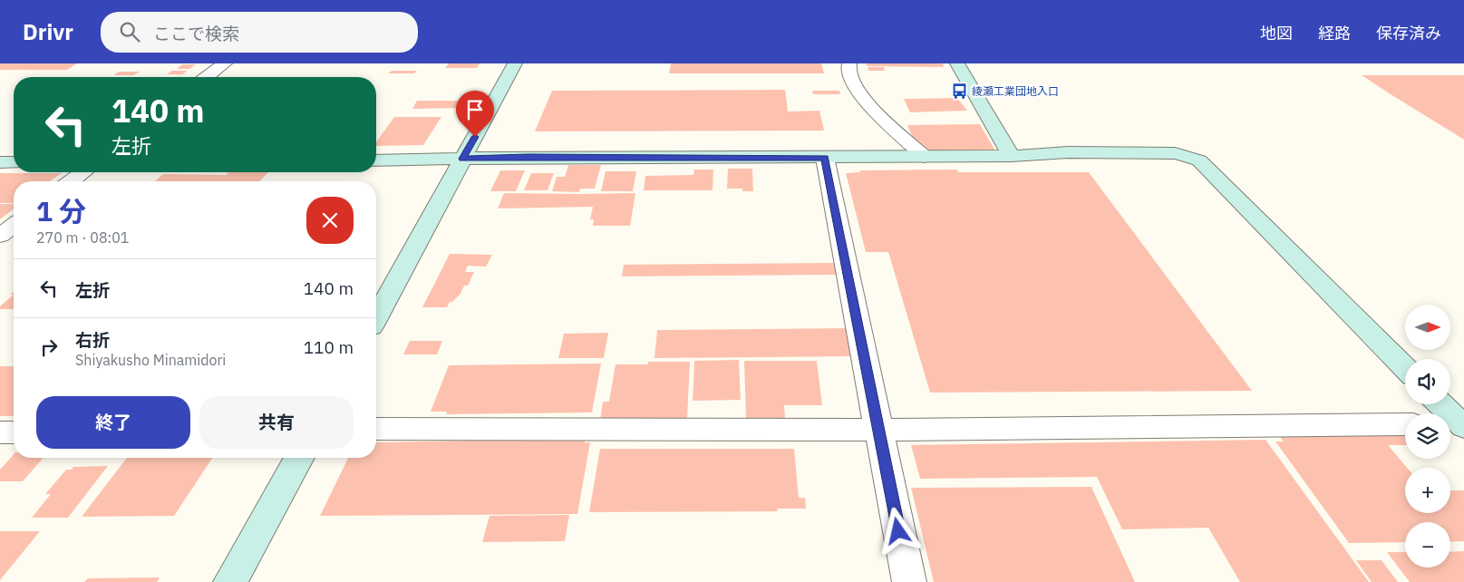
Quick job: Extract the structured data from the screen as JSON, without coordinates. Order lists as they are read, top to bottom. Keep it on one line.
{"places":{"bus stop":["綾瀬工業団地入口"]},"north":"right","page":{"header":"Drivr","search":"ここで検索","nav":["地図","経路","保存済み"],"turn":["140 m","左折"],"heading":["1 分","270 m · 08:01"],"list":[{"name":"左折","value":"140 m"},{"name":"右折","note":"Shiyakusho Minamidori","value":"110 m"}],"map_buttons":["+","−"],"buttons":["終了","共有"]}}
